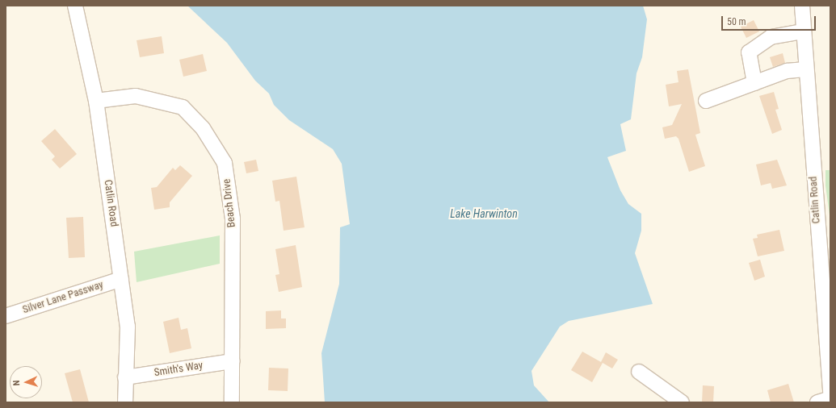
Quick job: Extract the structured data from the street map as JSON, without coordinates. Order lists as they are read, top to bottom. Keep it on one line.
{"streets":{"street":["Catlin Road","Beach Drive","Silver Lane Passway","Smith's Way"]},"crossings":[["Catlin Road","Beach Drive"],["Catlin Road","Silver Lane Passway"],["Catlin Road","Smith's Way"],["Beach Drive","Smith's Way"]],"water":["Lake Harwinton"],"scale_bar":"50 m","north":"left"}
